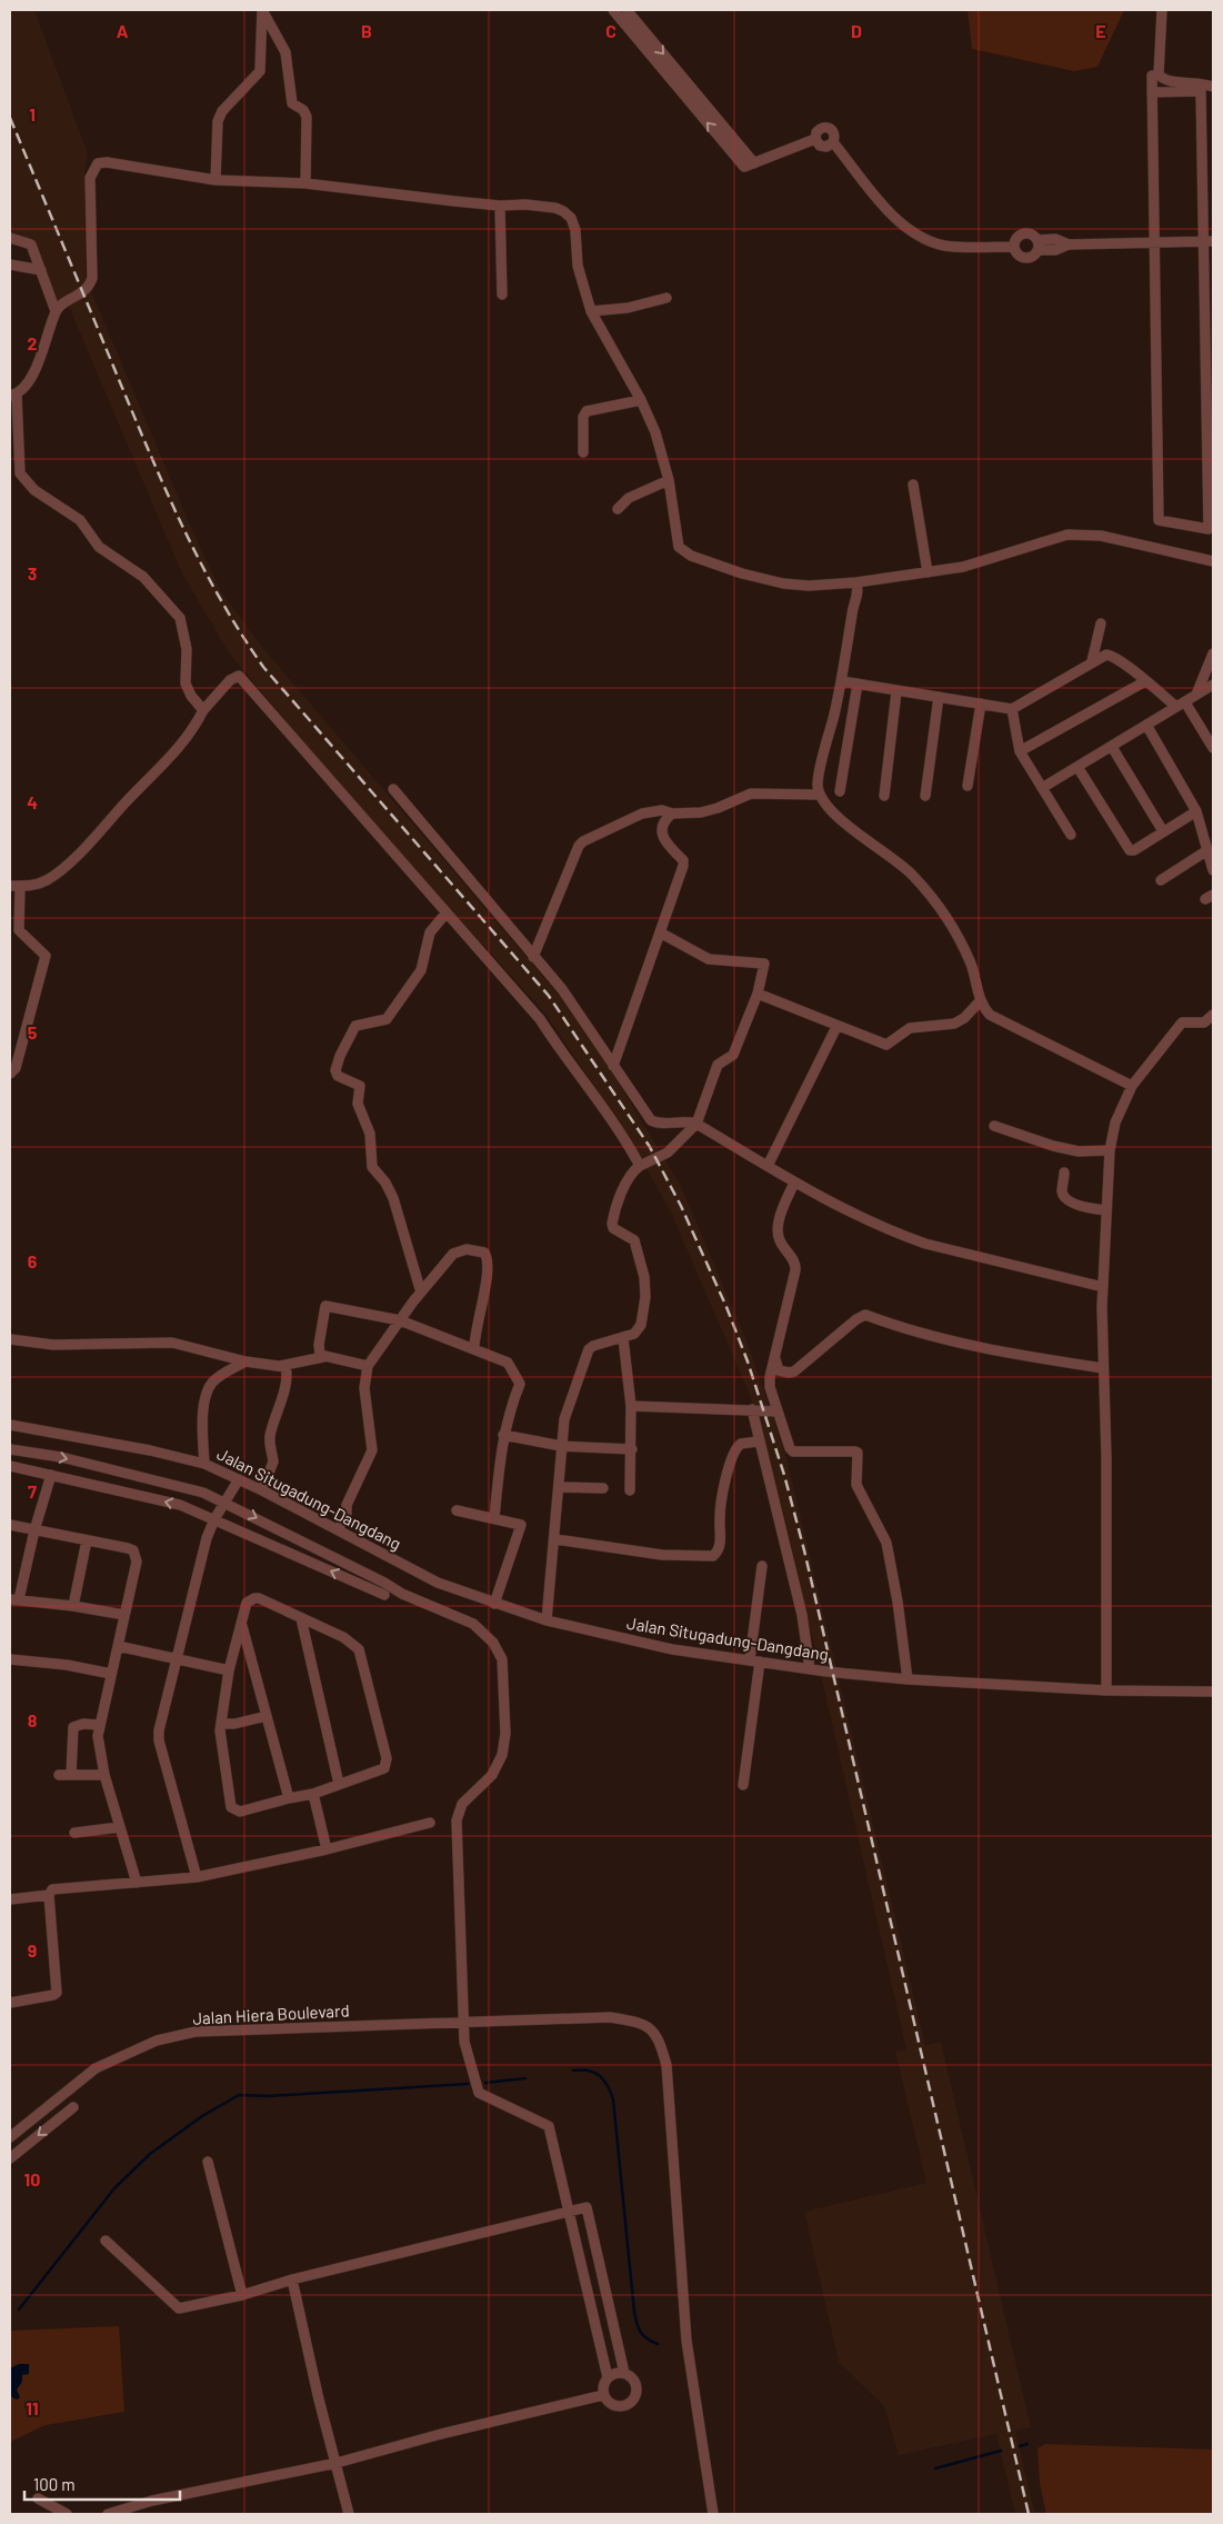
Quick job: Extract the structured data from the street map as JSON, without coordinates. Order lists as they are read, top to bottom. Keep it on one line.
{"streets":{"street":["Jalan Situgadung-Dangdang","Jalan Hiera Boulevard"]},"scale_bar":"100 m","grid":{"columns":["A","B","C","D","E"],"rows":["1","2","3","4","5","6","7","8","9","10","11"]}}
